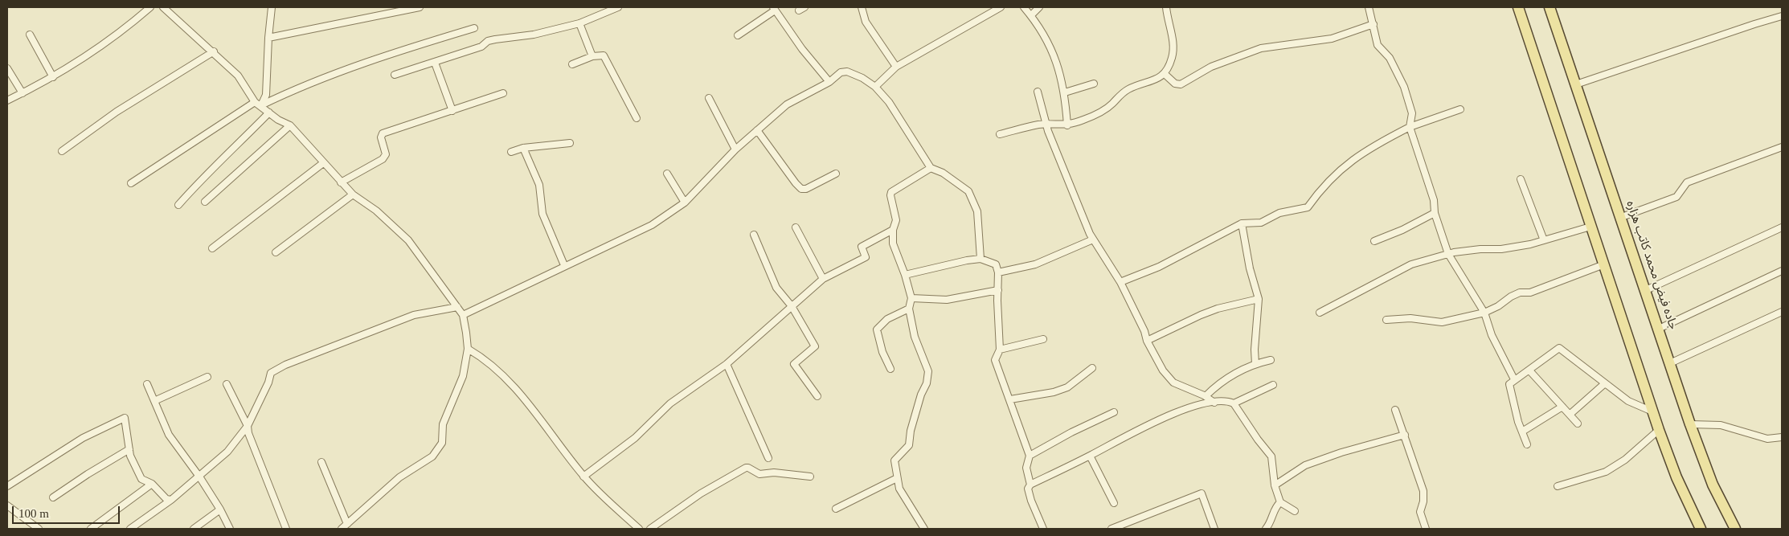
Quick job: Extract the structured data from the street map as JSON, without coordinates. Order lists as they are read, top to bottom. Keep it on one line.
{"streets":{"main road":["جاده فیض محمد کاتب هزاره"]},"scale_bar":"100 m"}
